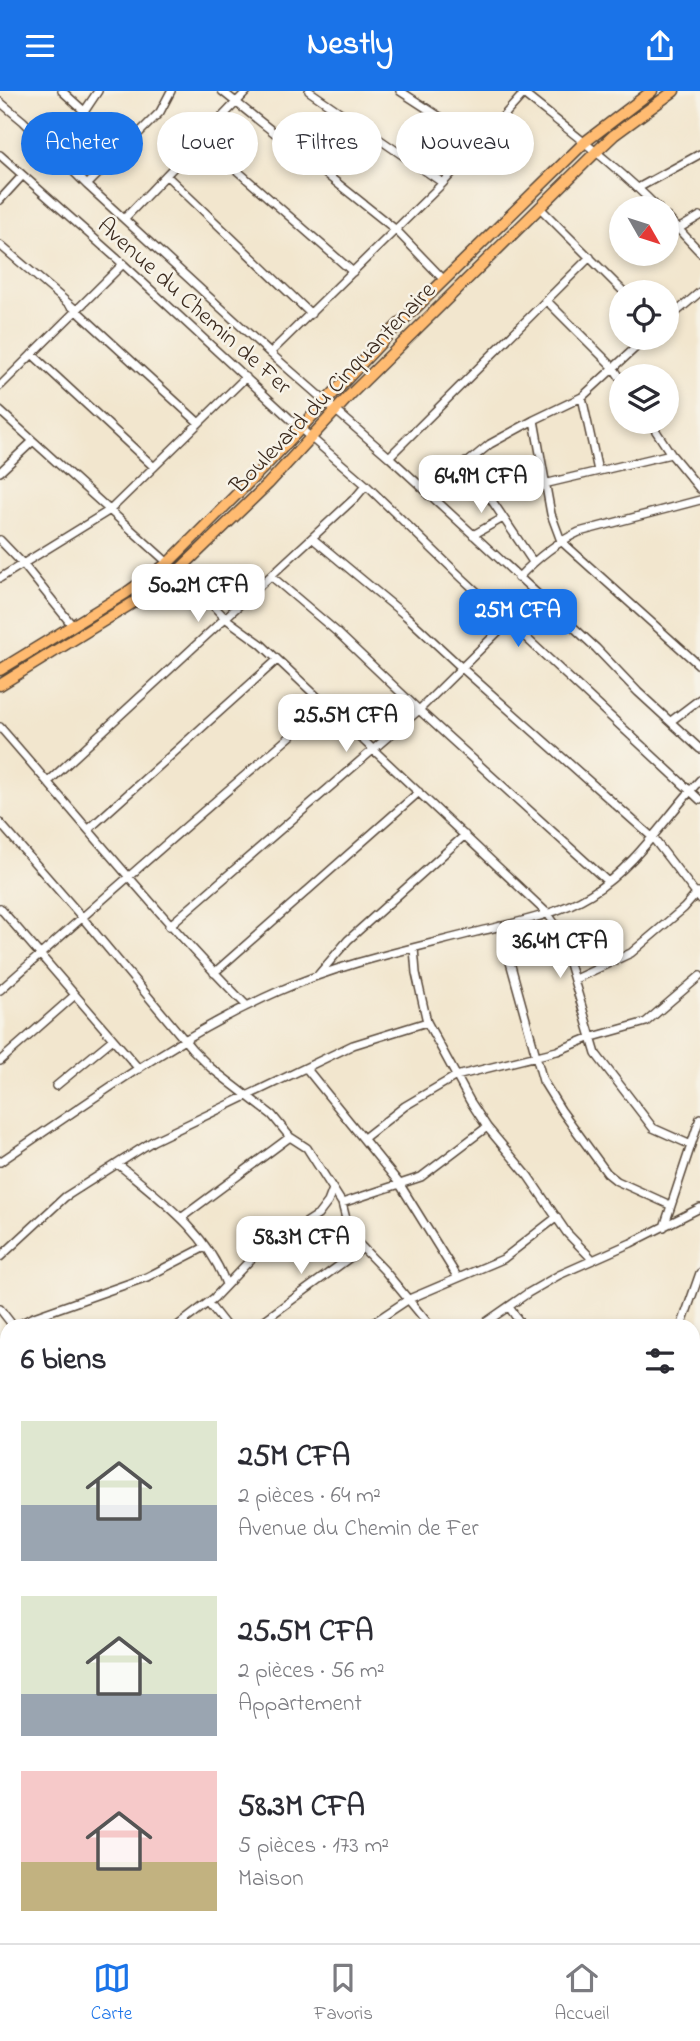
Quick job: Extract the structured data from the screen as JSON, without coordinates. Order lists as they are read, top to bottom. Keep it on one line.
{"streets":{"main road":["Boulevard du Cinquantenaire"],"street":["Avenue du Chemin de Fer"]},"crossings":[["Avenue du Chemin de Fer","Boulevard du Cinquantenaire"]],"north":"bottom right","page":{"header":"Nestly","chip":["Acheter","Louer","Filtres","Nouveau"],"price":["64.9M CFA","50.2M CFA","25M CFA","25.5M CFA","36.4M CFA","58.3M CFA"],"heading":"6 biens","list":[{"name":"25M CFA","note":"2 pièces · 64 m² · Avenue du Chemin de Fer"},{"name":"25.5M CFA","note":"2 pièces · 56 m² · Appartement"},{"name":"58.3M CFA","note":"5 pièces · 173 m² · Maison"}],"tabs":["Carte","Favoris","Accueil"]}}
